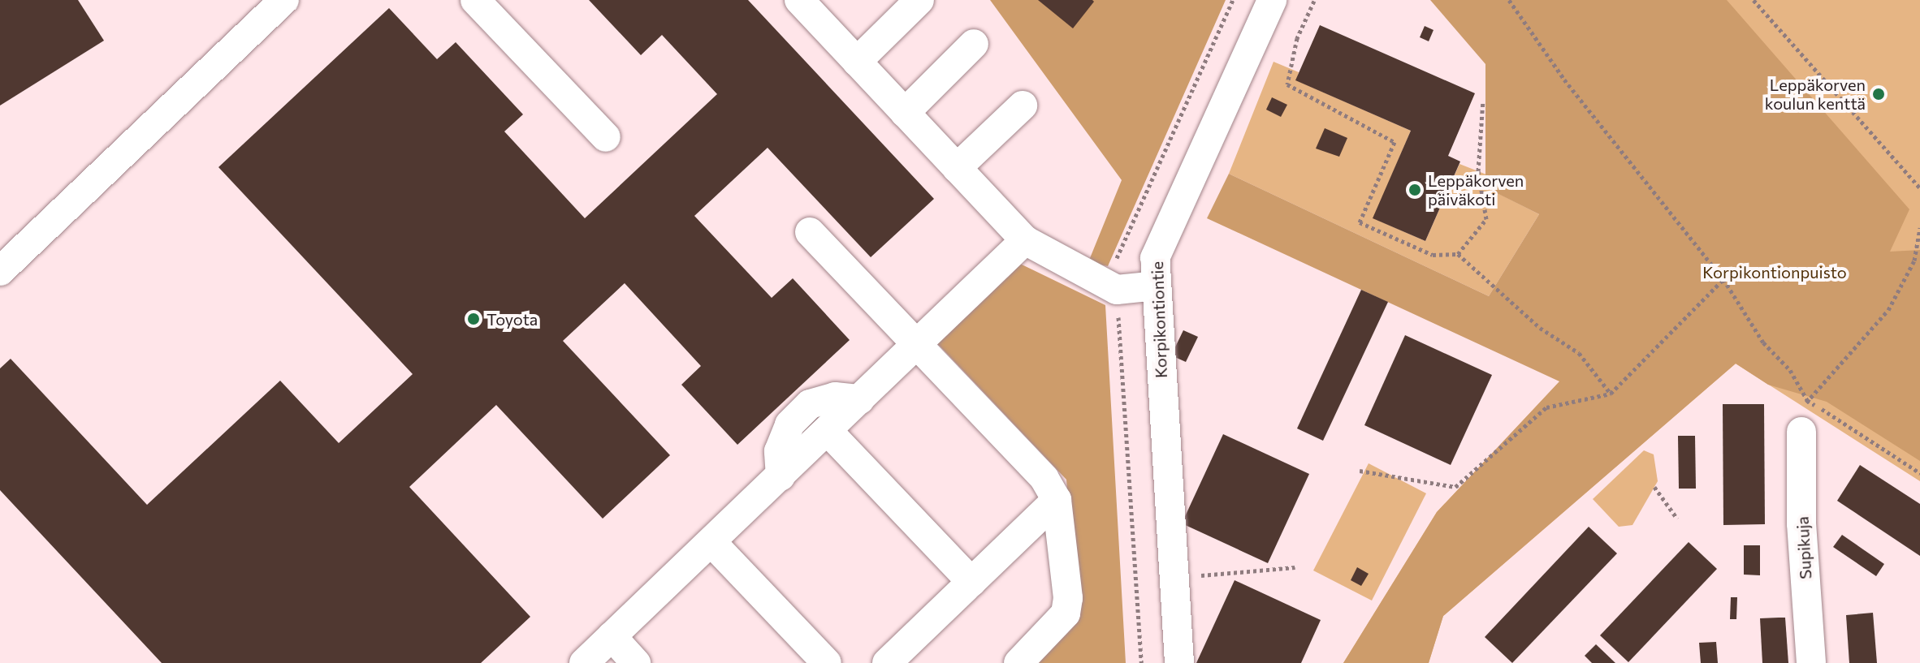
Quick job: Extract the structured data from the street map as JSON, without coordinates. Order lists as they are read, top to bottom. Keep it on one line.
{"streets":{"street":["Korpikontiontie","Supikuja"]},"parks":["Korpikontionpuisto"],"places":["Leppäkorven koulun kenttä","Leppäkorven päiväkoti","Toyota"]}
